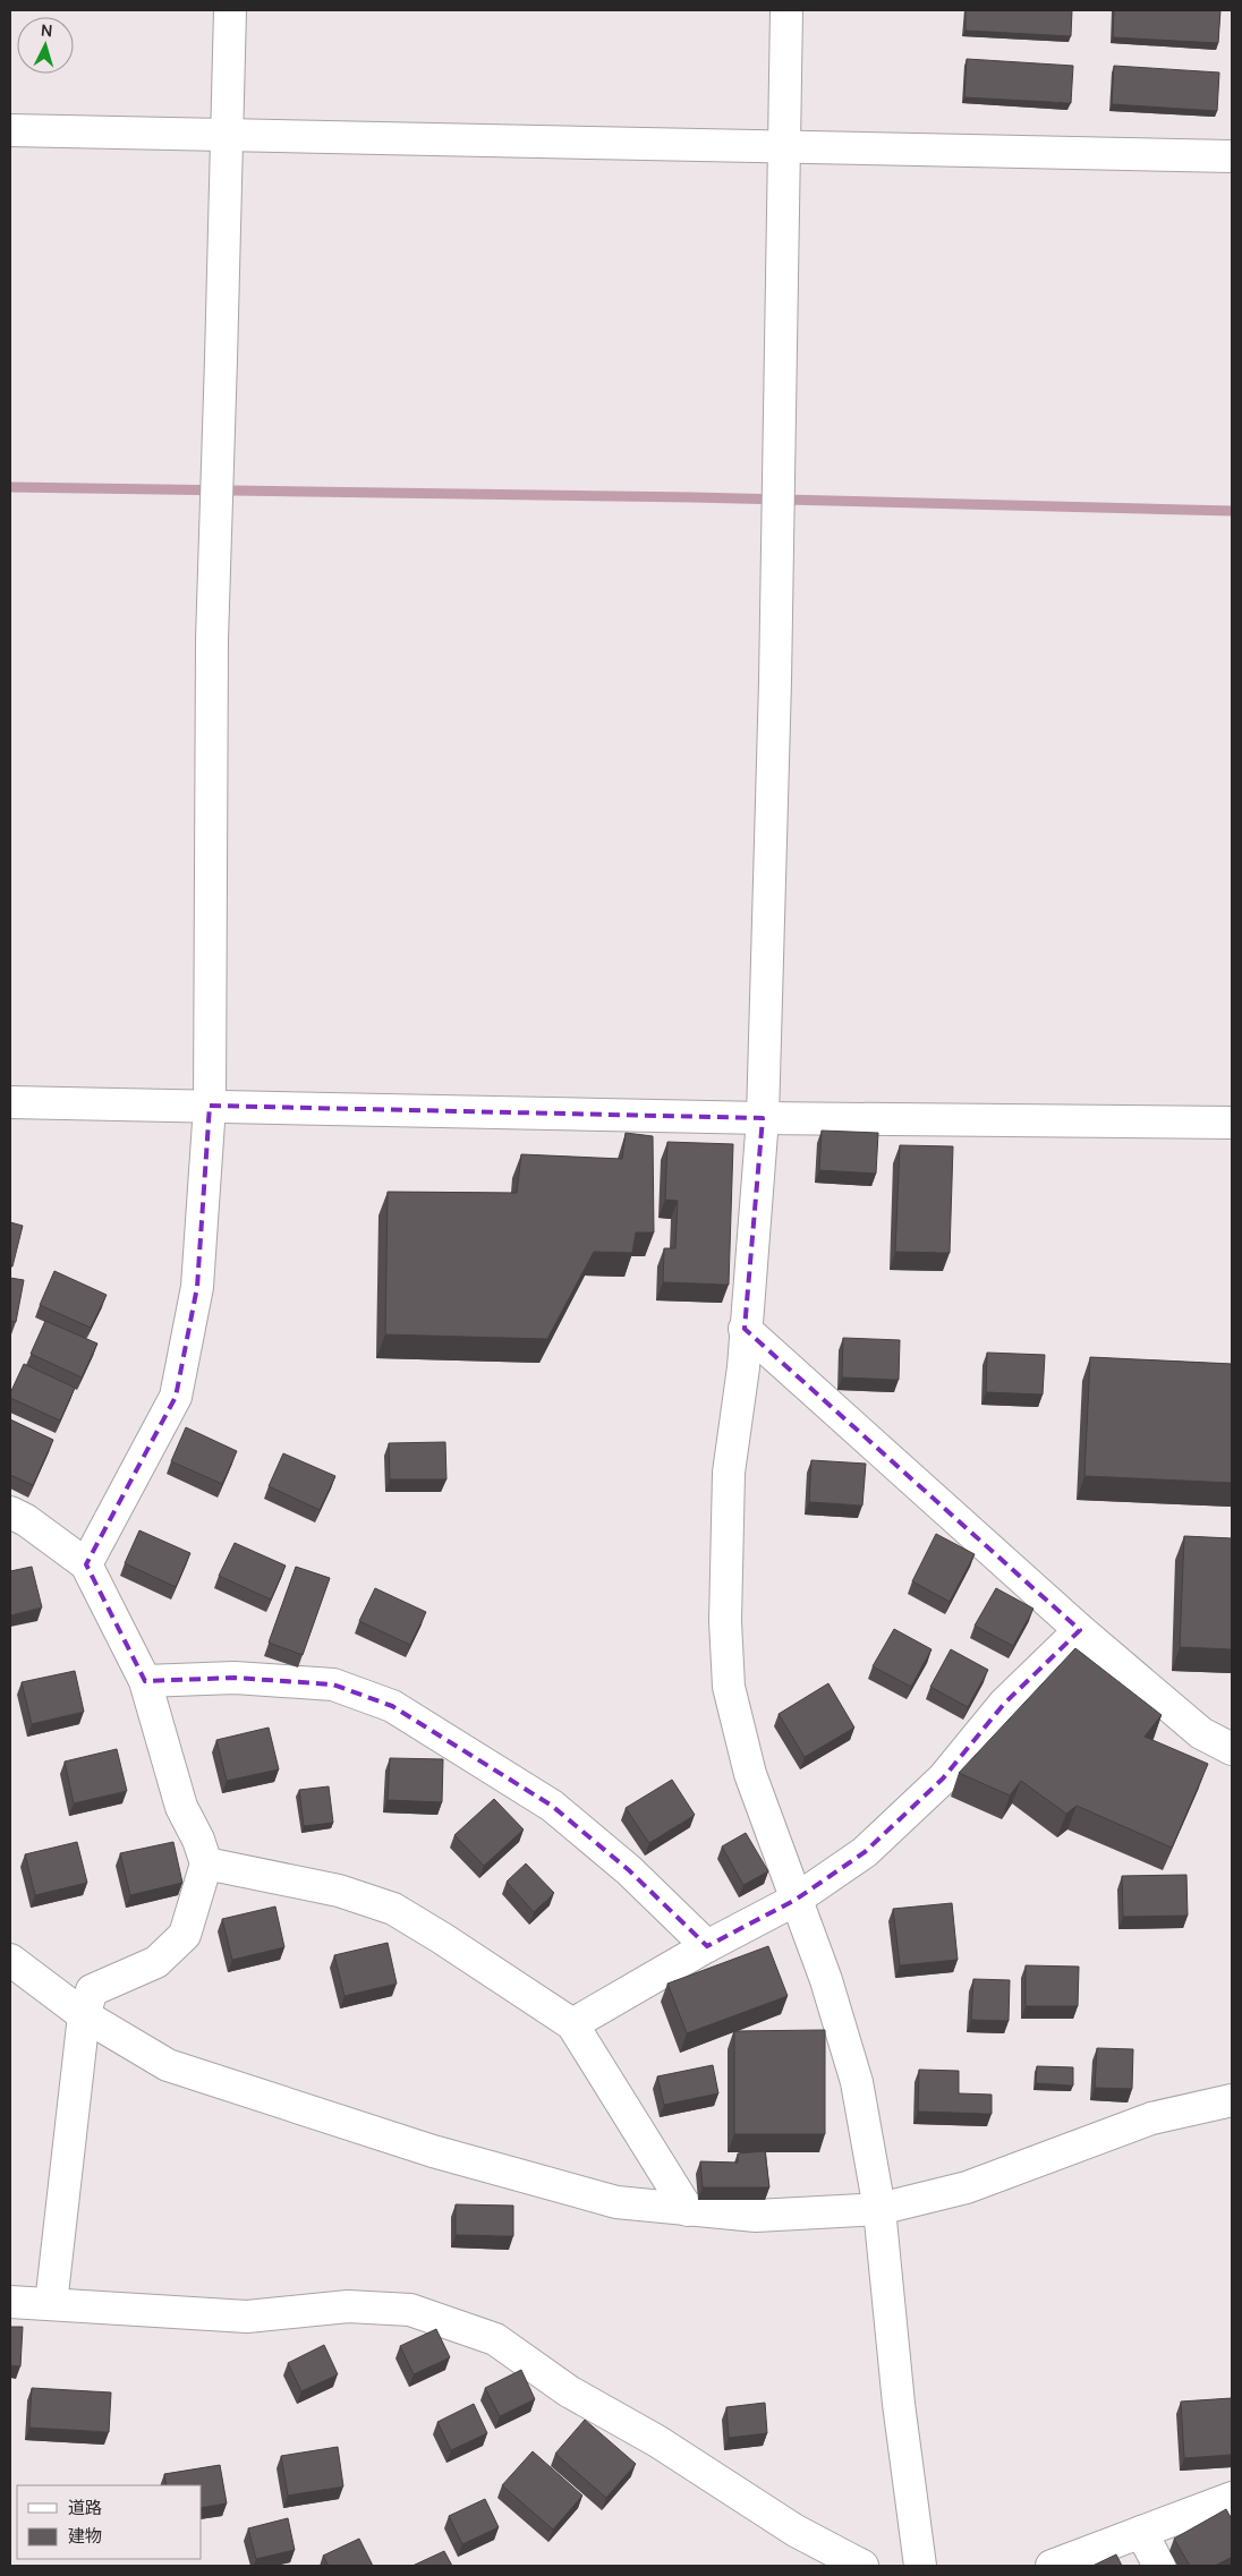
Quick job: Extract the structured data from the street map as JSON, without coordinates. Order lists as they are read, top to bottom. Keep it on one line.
{"legend":["道路","建物"],"north":"top"}
